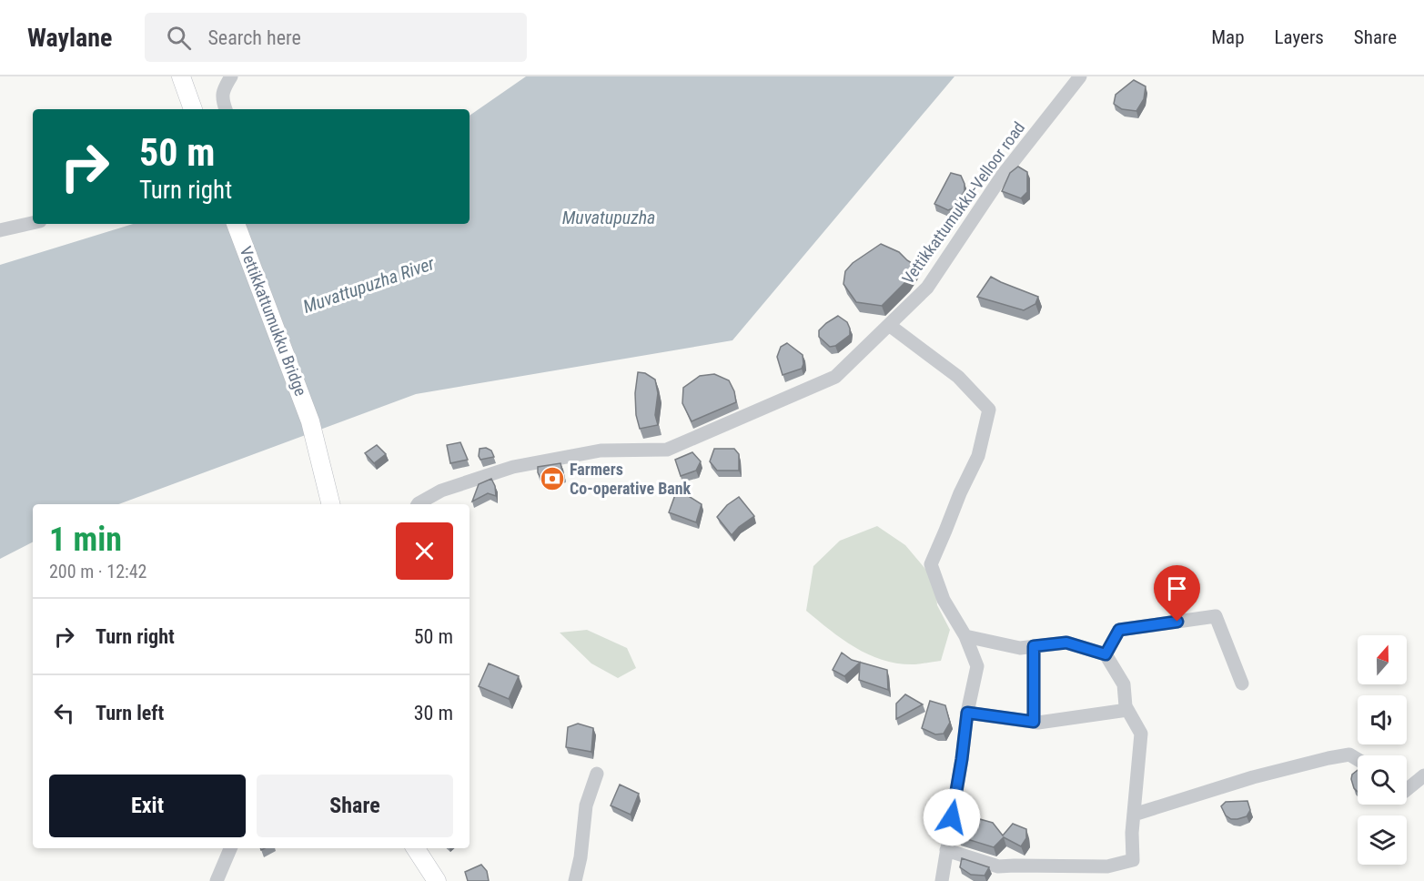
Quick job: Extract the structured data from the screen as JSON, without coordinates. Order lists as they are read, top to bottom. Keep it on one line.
{"streets":{"main road":["Vettikkattumukku Bridge"],"street":["Vettikkattumukku-Velloor road"]},"water":["Muvatupuzha","Muvattupuzha River"],"places":{"bank":["Farmers Co-operative Bank"]},"north":"top","page":{"header":"Waylane","search":"Search here","nav":["Map","Layers","Share"],"turn":["50 m","Turn right"],"heading":["1 min","200 m · 12:42"],"list":[{"name":"Turn right","value":"50 m"},{"name":"Turn left","value":"30 m"}],"buttons":["Exit","Share"]}}
